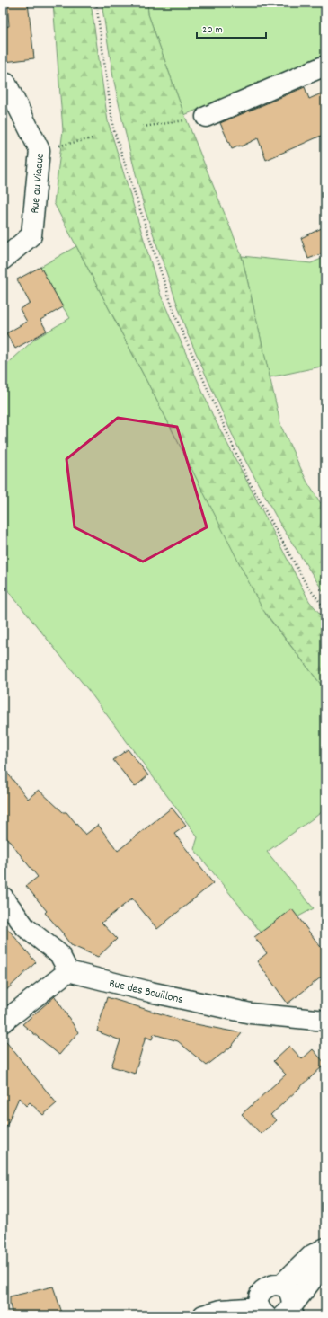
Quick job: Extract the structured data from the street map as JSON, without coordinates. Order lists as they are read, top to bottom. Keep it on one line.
{"streets":{"street":["Rue du Viaduc","Rue des Bouillons"]},"scale_bar":"20 m"}
